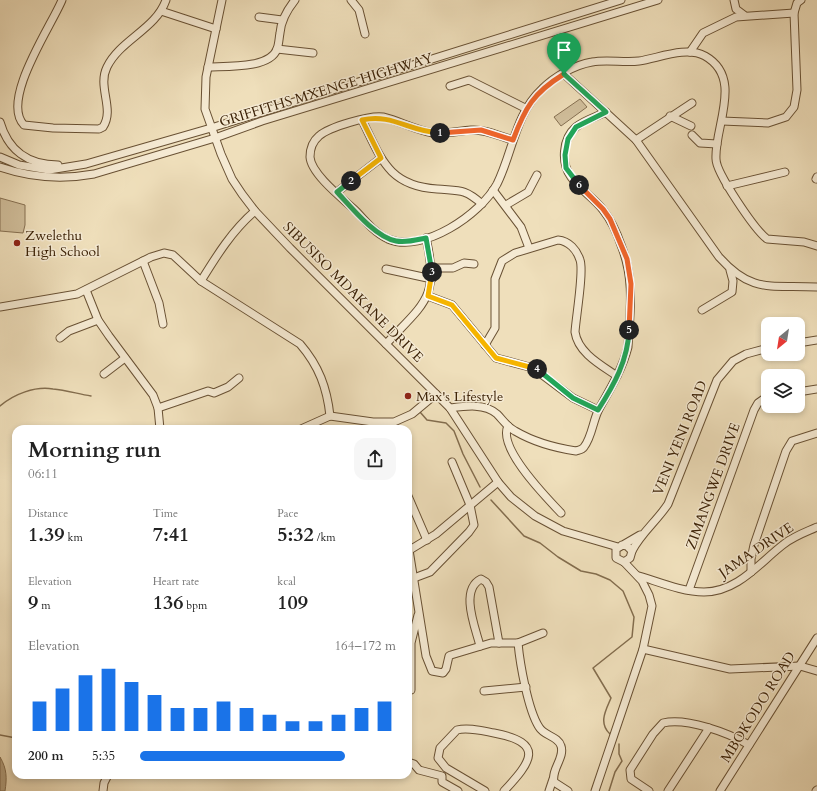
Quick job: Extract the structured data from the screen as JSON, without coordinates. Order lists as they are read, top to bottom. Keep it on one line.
{"streets":{"street":["GRIFFITHS MXENGE HIGHWAY","SIBUSISO MDAKANE DRIVE","VENI YENI ROAD","ZIMANGWE DRIVE","JAMA DRIVE","MBOKODO ROAD"]},"crossings":[["GRIFFITHS MXENGE HIGHWAY","SIBUSISO MDAKANE DRIVE"],["SIBUSISO MDAKANE DRIVE","VENI YENI ROAD"],["ZIMANGWE DRIVE","JAMA DRIVE"]],"places":["Zwelethu High School","Max's Lifestyle"],"north":"bottom left","page":{"pins":["1","2","6","3","5","4"],"heading":["Morning run","06:11"],"stats":[["Distance","1.39 km"],["Time","7:41"],["Pace","5:32 /km"],["Elevation","9 m"],["Heart rate","136 bpm"],["kcal","109"]],"chart":["Elevation","164–172 m"],"list":[{"name":"200 m","note":"5:35"}]}}
